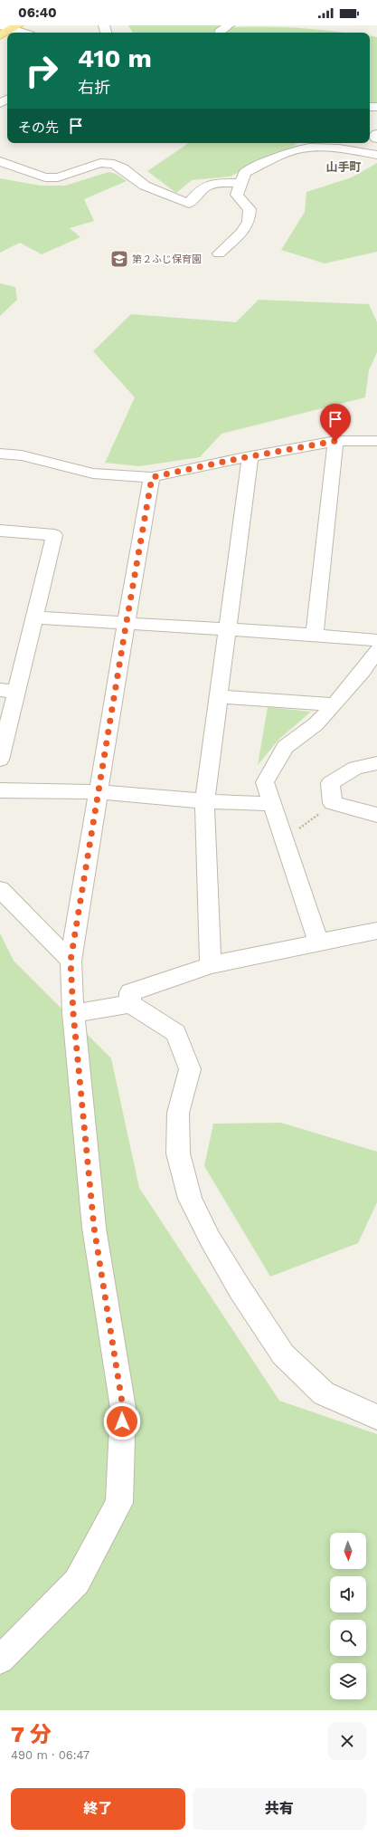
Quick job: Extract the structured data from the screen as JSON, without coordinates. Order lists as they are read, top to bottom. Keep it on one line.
{"districts":["山手町"],"places":{"school or university":["第２ふじ保育園"]},"north":"bottom","page":{"status":"06:40","turn":["410 m","右折"],"then":"その先","heading":["7 分","490 m · 06:47"],"buttons":["終了","共有"]}}
